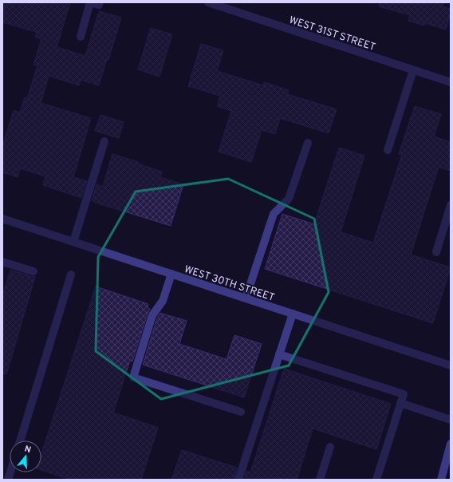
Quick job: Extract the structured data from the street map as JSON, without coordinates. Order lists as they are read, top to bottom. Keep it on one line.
{"streets":{"street":["WEST 31ST STREET","WEST 30TH STREET"]},"north":"top"}
